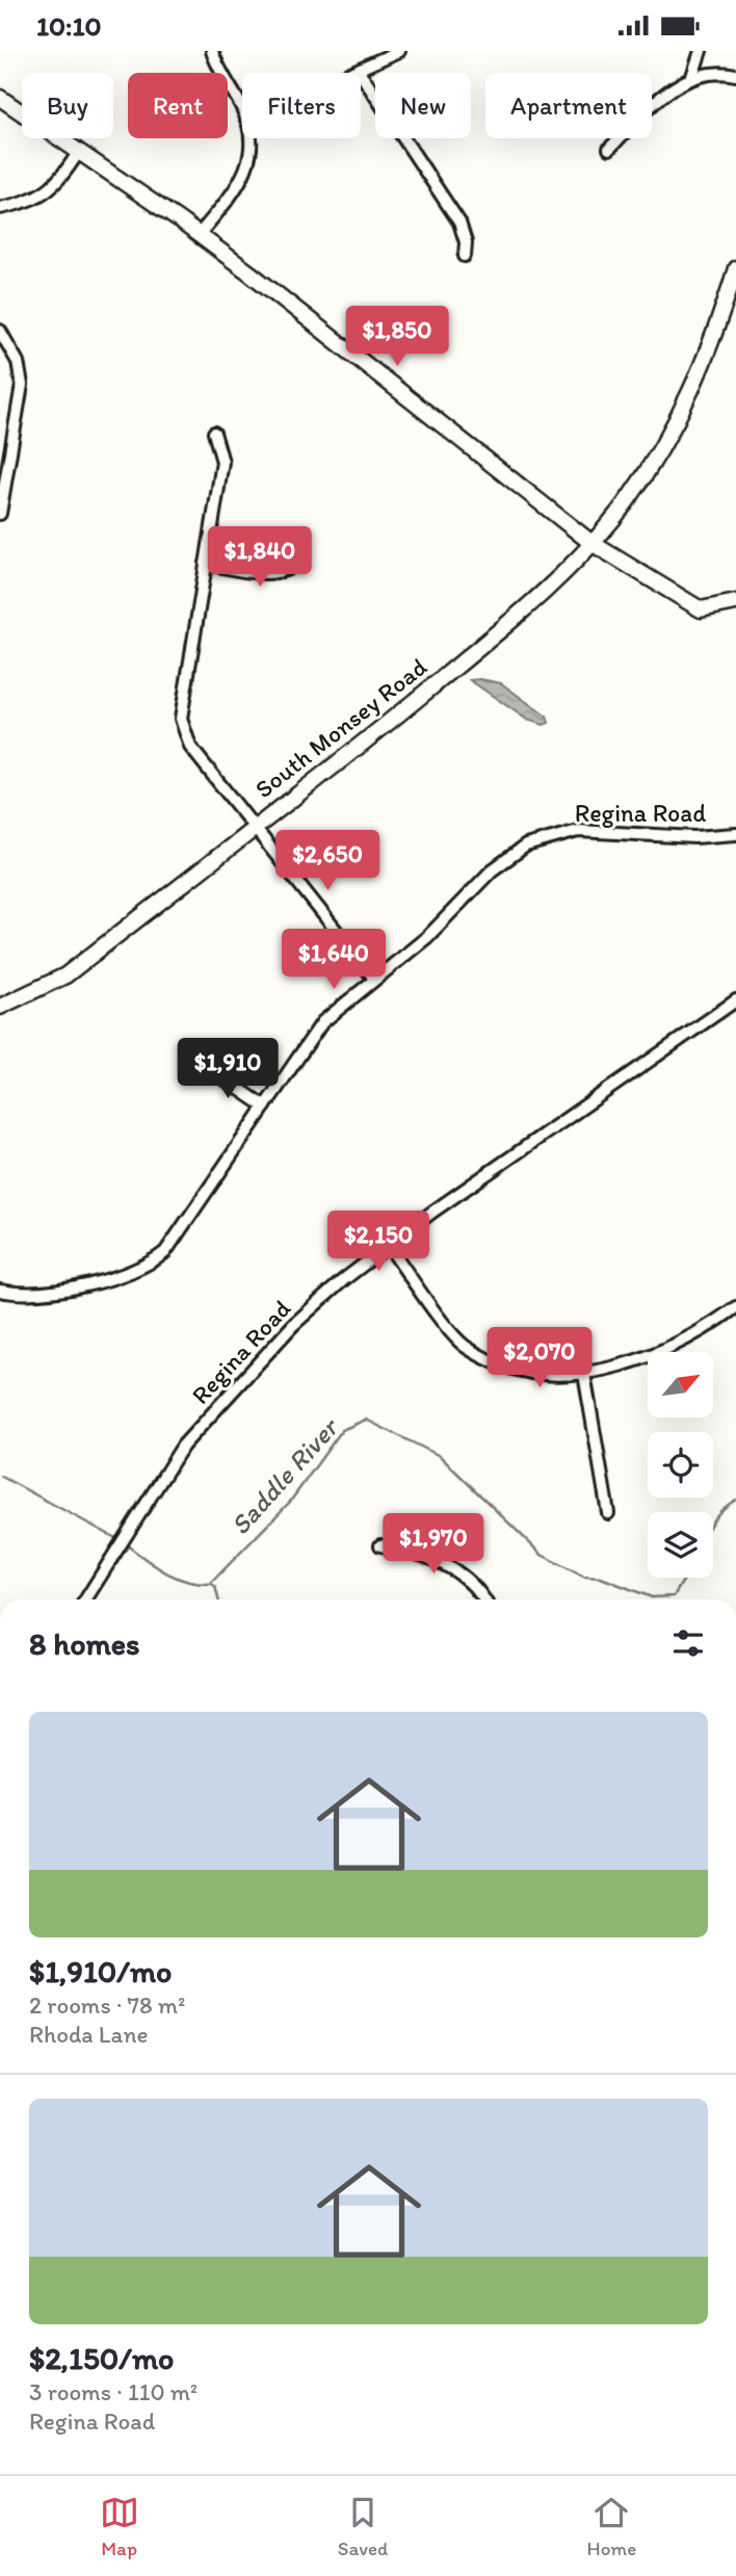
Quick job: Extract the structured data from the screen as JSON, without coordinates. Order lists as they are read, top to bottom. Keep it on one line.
{"streets":{"street":["South Monsey Road","Regina Road"]},"water":["Saddle River"],"north":"top right","page":{"status":"10:10","chip":["Buy","Rent","Filters","New","Apartment"],"price":["$1,850","$1,840","$2,650","$1,640","$1,910","$2,150","$2,070","$1,970"],"heading":"8 homes","list":[{"name":"$1,910/mo","note":"2 rooms · 78 m² · Rhoda Lane"},{"name":"$2,150/mo","note":"3 rooms · 110 m² · Regina Road"}],"tabs":["Map","Saved","Home"]}}
